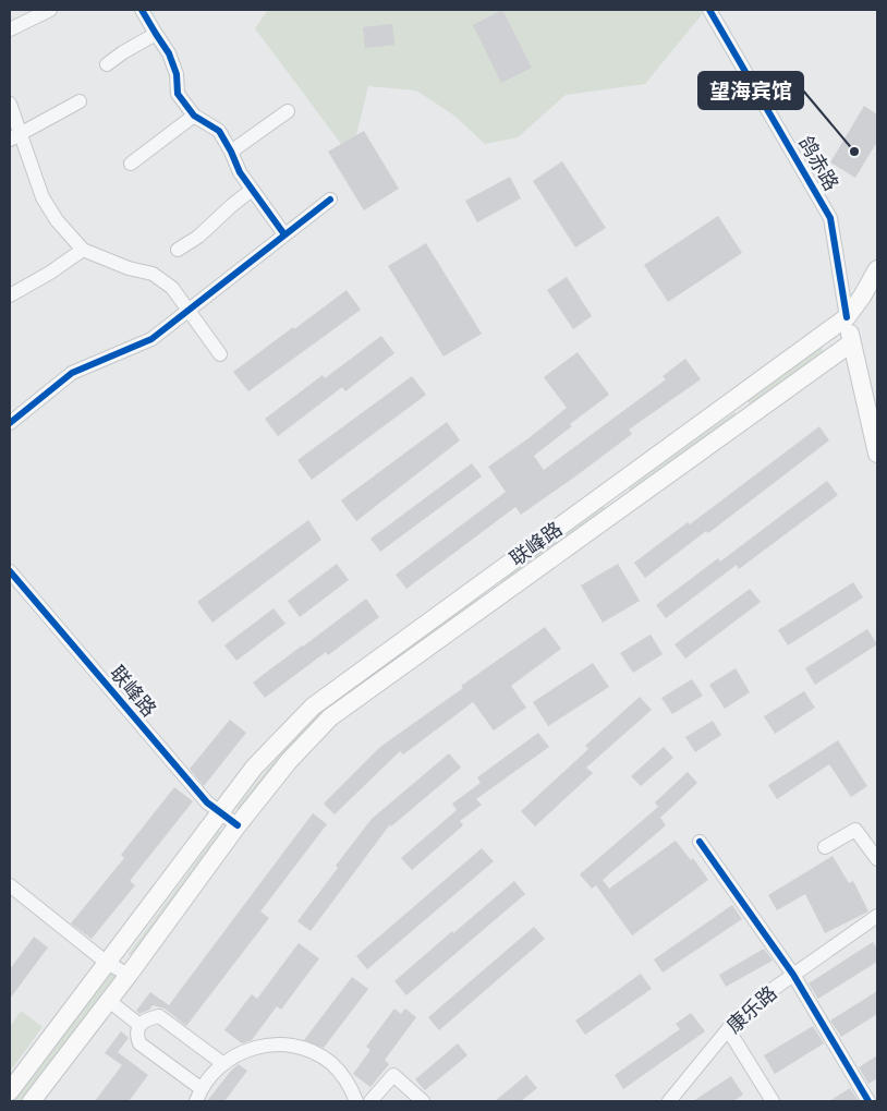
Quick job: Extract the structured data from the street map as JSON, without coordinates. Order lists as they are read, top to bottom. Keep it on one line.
{"streets":{"main road":["联峰路"],"street":["鸽赤路","康乐路"]},"crossings":[["鸽赤路","联峰路"]],"places":["望海宾馆"]}
